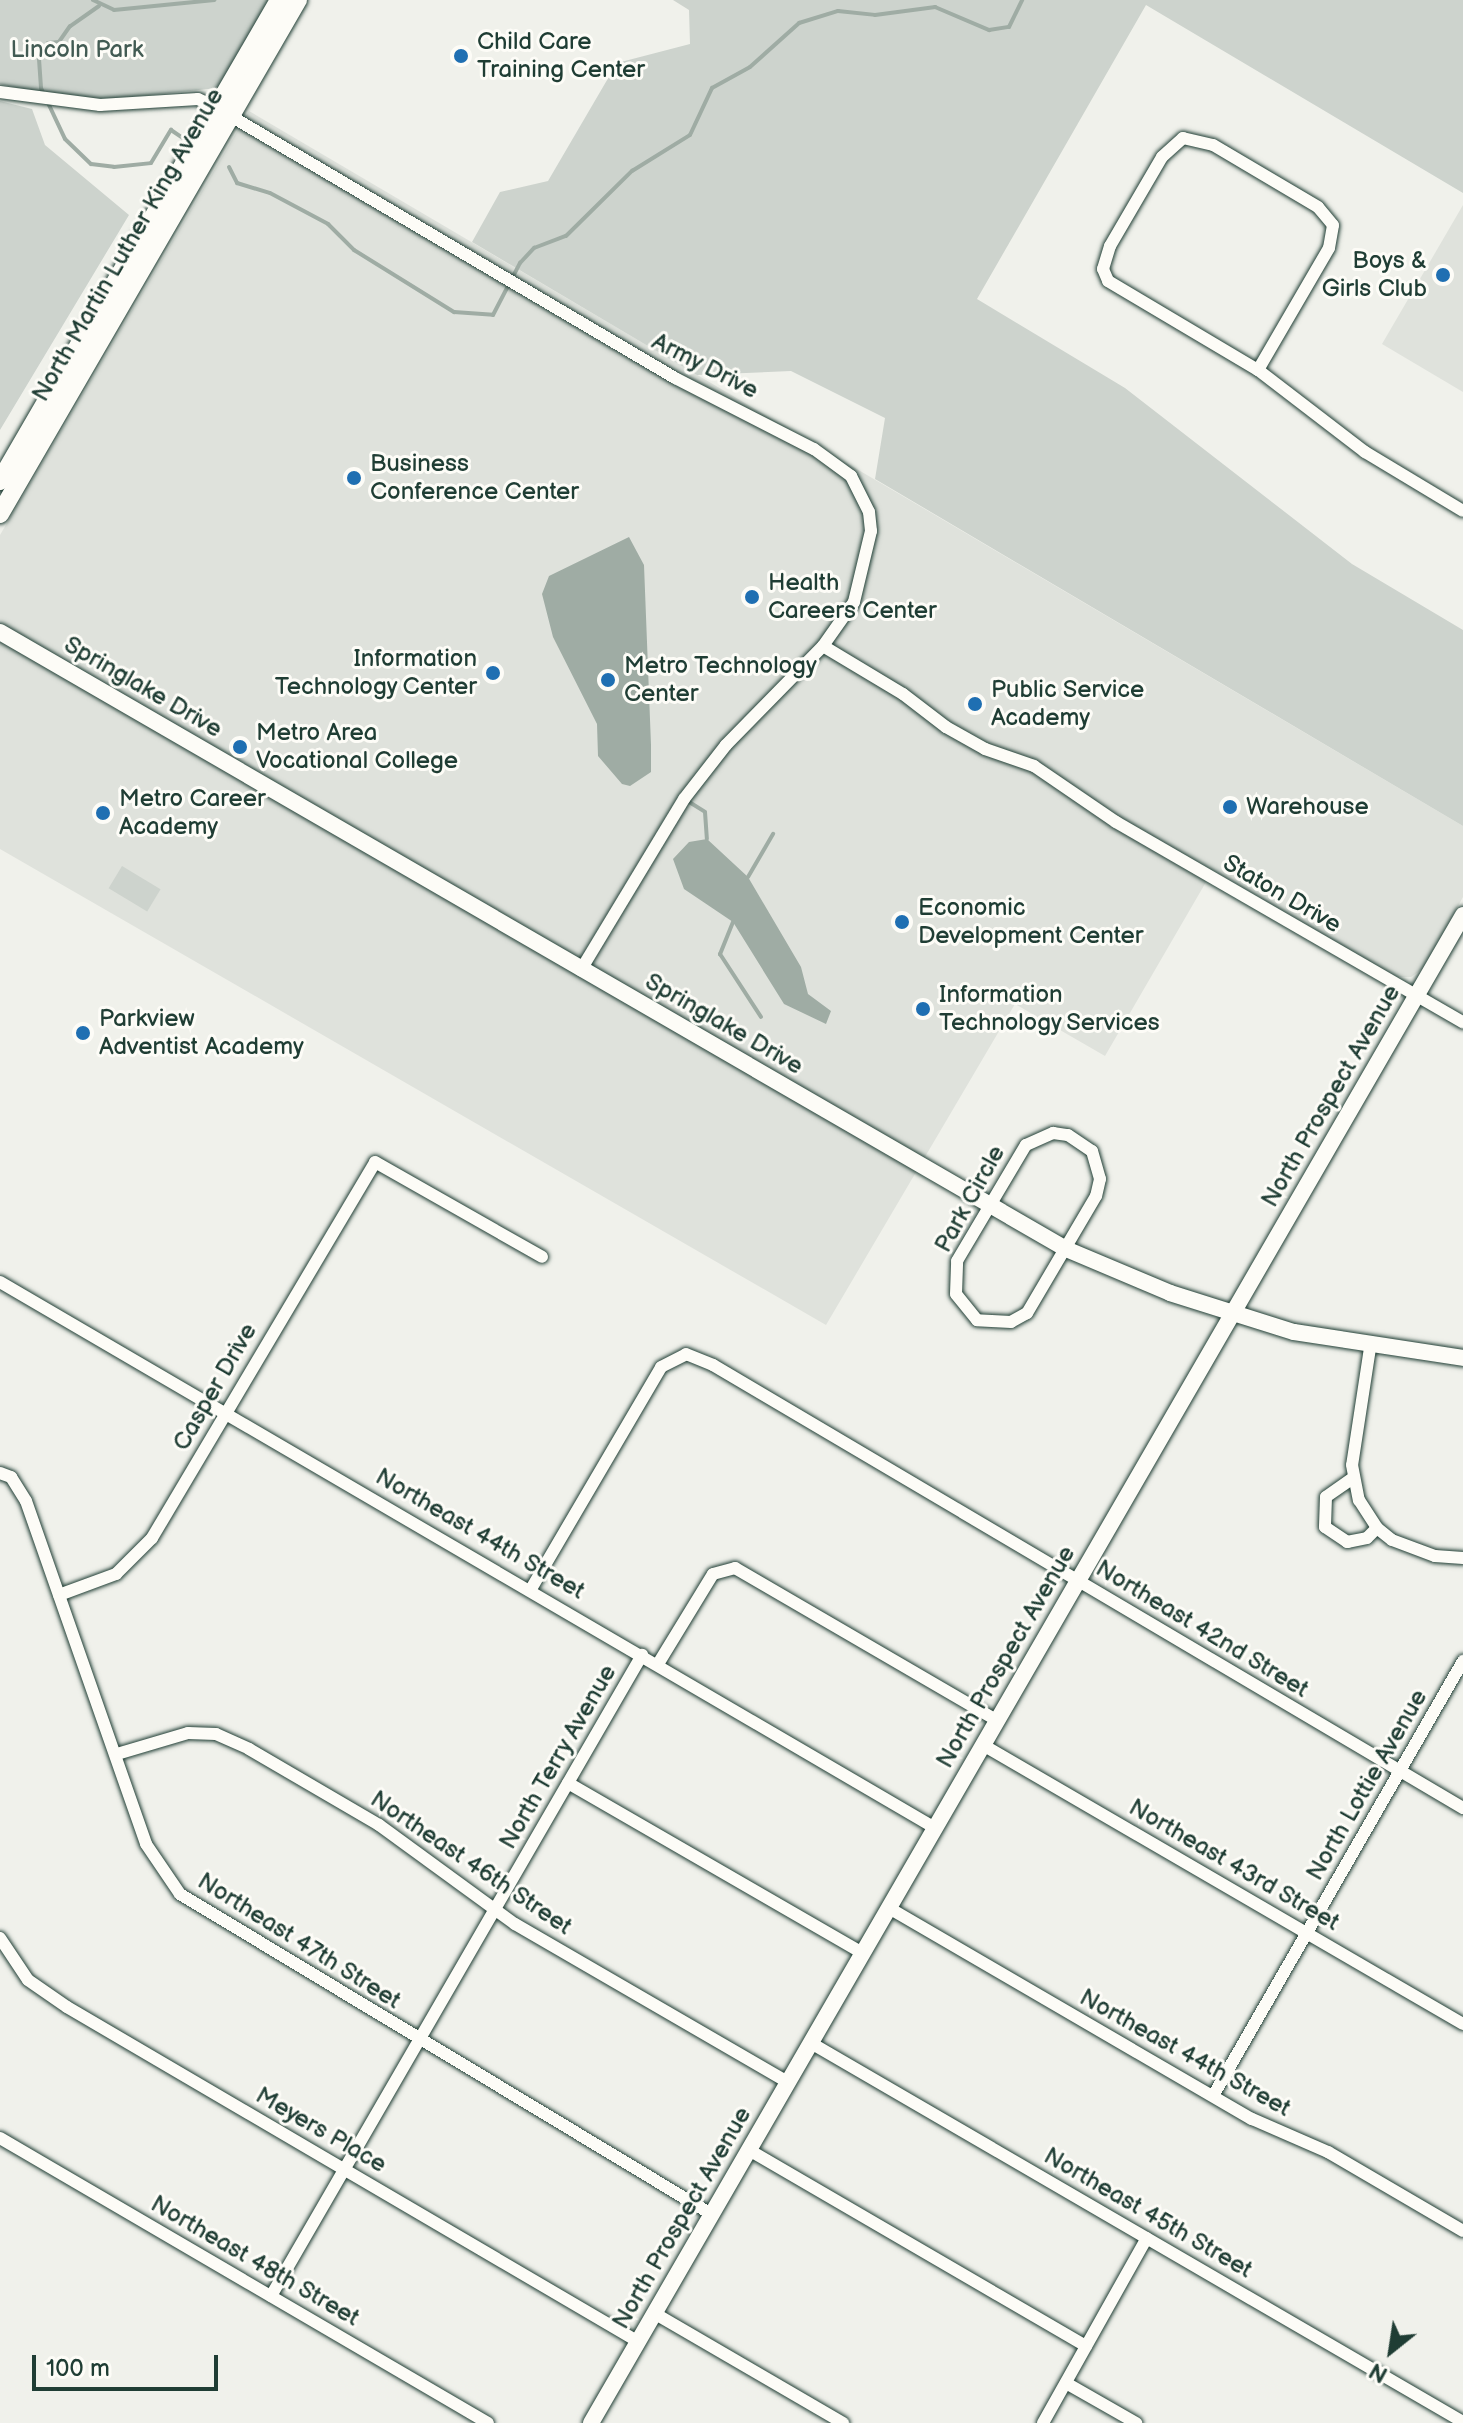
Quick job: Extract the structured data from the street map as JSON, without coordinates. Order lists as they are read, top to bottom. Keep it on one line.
{"streets":{"main road":["North Martin Luther King Avenue"],"street":["Army Drive","Springlake Drive","Staton Drive","North Prospect Avenue","Park Circle","Casper Drive","Northeast 44th Street","Northeast 42nd Street","North Terry Avenue","North Lottie Avenue","Northeast 46th Street","Northeast 43rd Street","Northeast 47th Street","Meyers Place","Northeast 45th Street","Northeast 48th Street"]},"crossings":[["North Martin Luther King Avenue","Army Drive"],["Army Drive","Springlake Drive"],["Army Drive","Staton Drive"],["Springlake Drive","North Prospect Avenue"],["Springlake Drive","Park Circle"],["Staton Drive","North Prospect Avenue"],["North Prospect Avenue","Northeast 44th Street"],["North Prospect Avenue","Northeast 42nd Street"],["North Prospect Avenue","Northeast 46th Street"],["North Prospect Avenue","Northeast 43rd Street"],["North Prospect Avenue","Northeast 47th Street"],["North Prospect Avenue","Meyers Place"],["North Prospect Avenue","Northeast 45th Street"],["Casper Drive","Northeast 44th Street"],["Casper Drive","Northeast 47th Street"],["Northeast 44th Street","Northeast 42nd Street"],["Northeast 44th Street","North Terry Avenue"],["Northeast 44th Street","North Lottie Avenue"],["Northeast 42nd Street","North Lottie Avenue"],["North Terry Avenue","Northeast 46th Street"],["North Terry Avenue","Northeast 47th Street"],["North Terry Avenue","Meyers Place"],["North Terry Avenue","Northeast 48th Street"],["North Lottie Avenue","Northeast 43rd Street"],["Northeast 46th Street","Northeast 47th Street"]],"parks":["Lincoln Park"],"places":["Child Care Training Center","Boys & Girls Club","Business Conference Center","Health Careers Center","Information Technology Center","Metro Technology Center","Public Service Academy","Metro Area Vocational College","Warehouse","Metro Career Academy","Economic Development Center","Information Technology Services","Parkview Adventist Academy"],"scale_bar":"100 m","north":"bottom left"}
